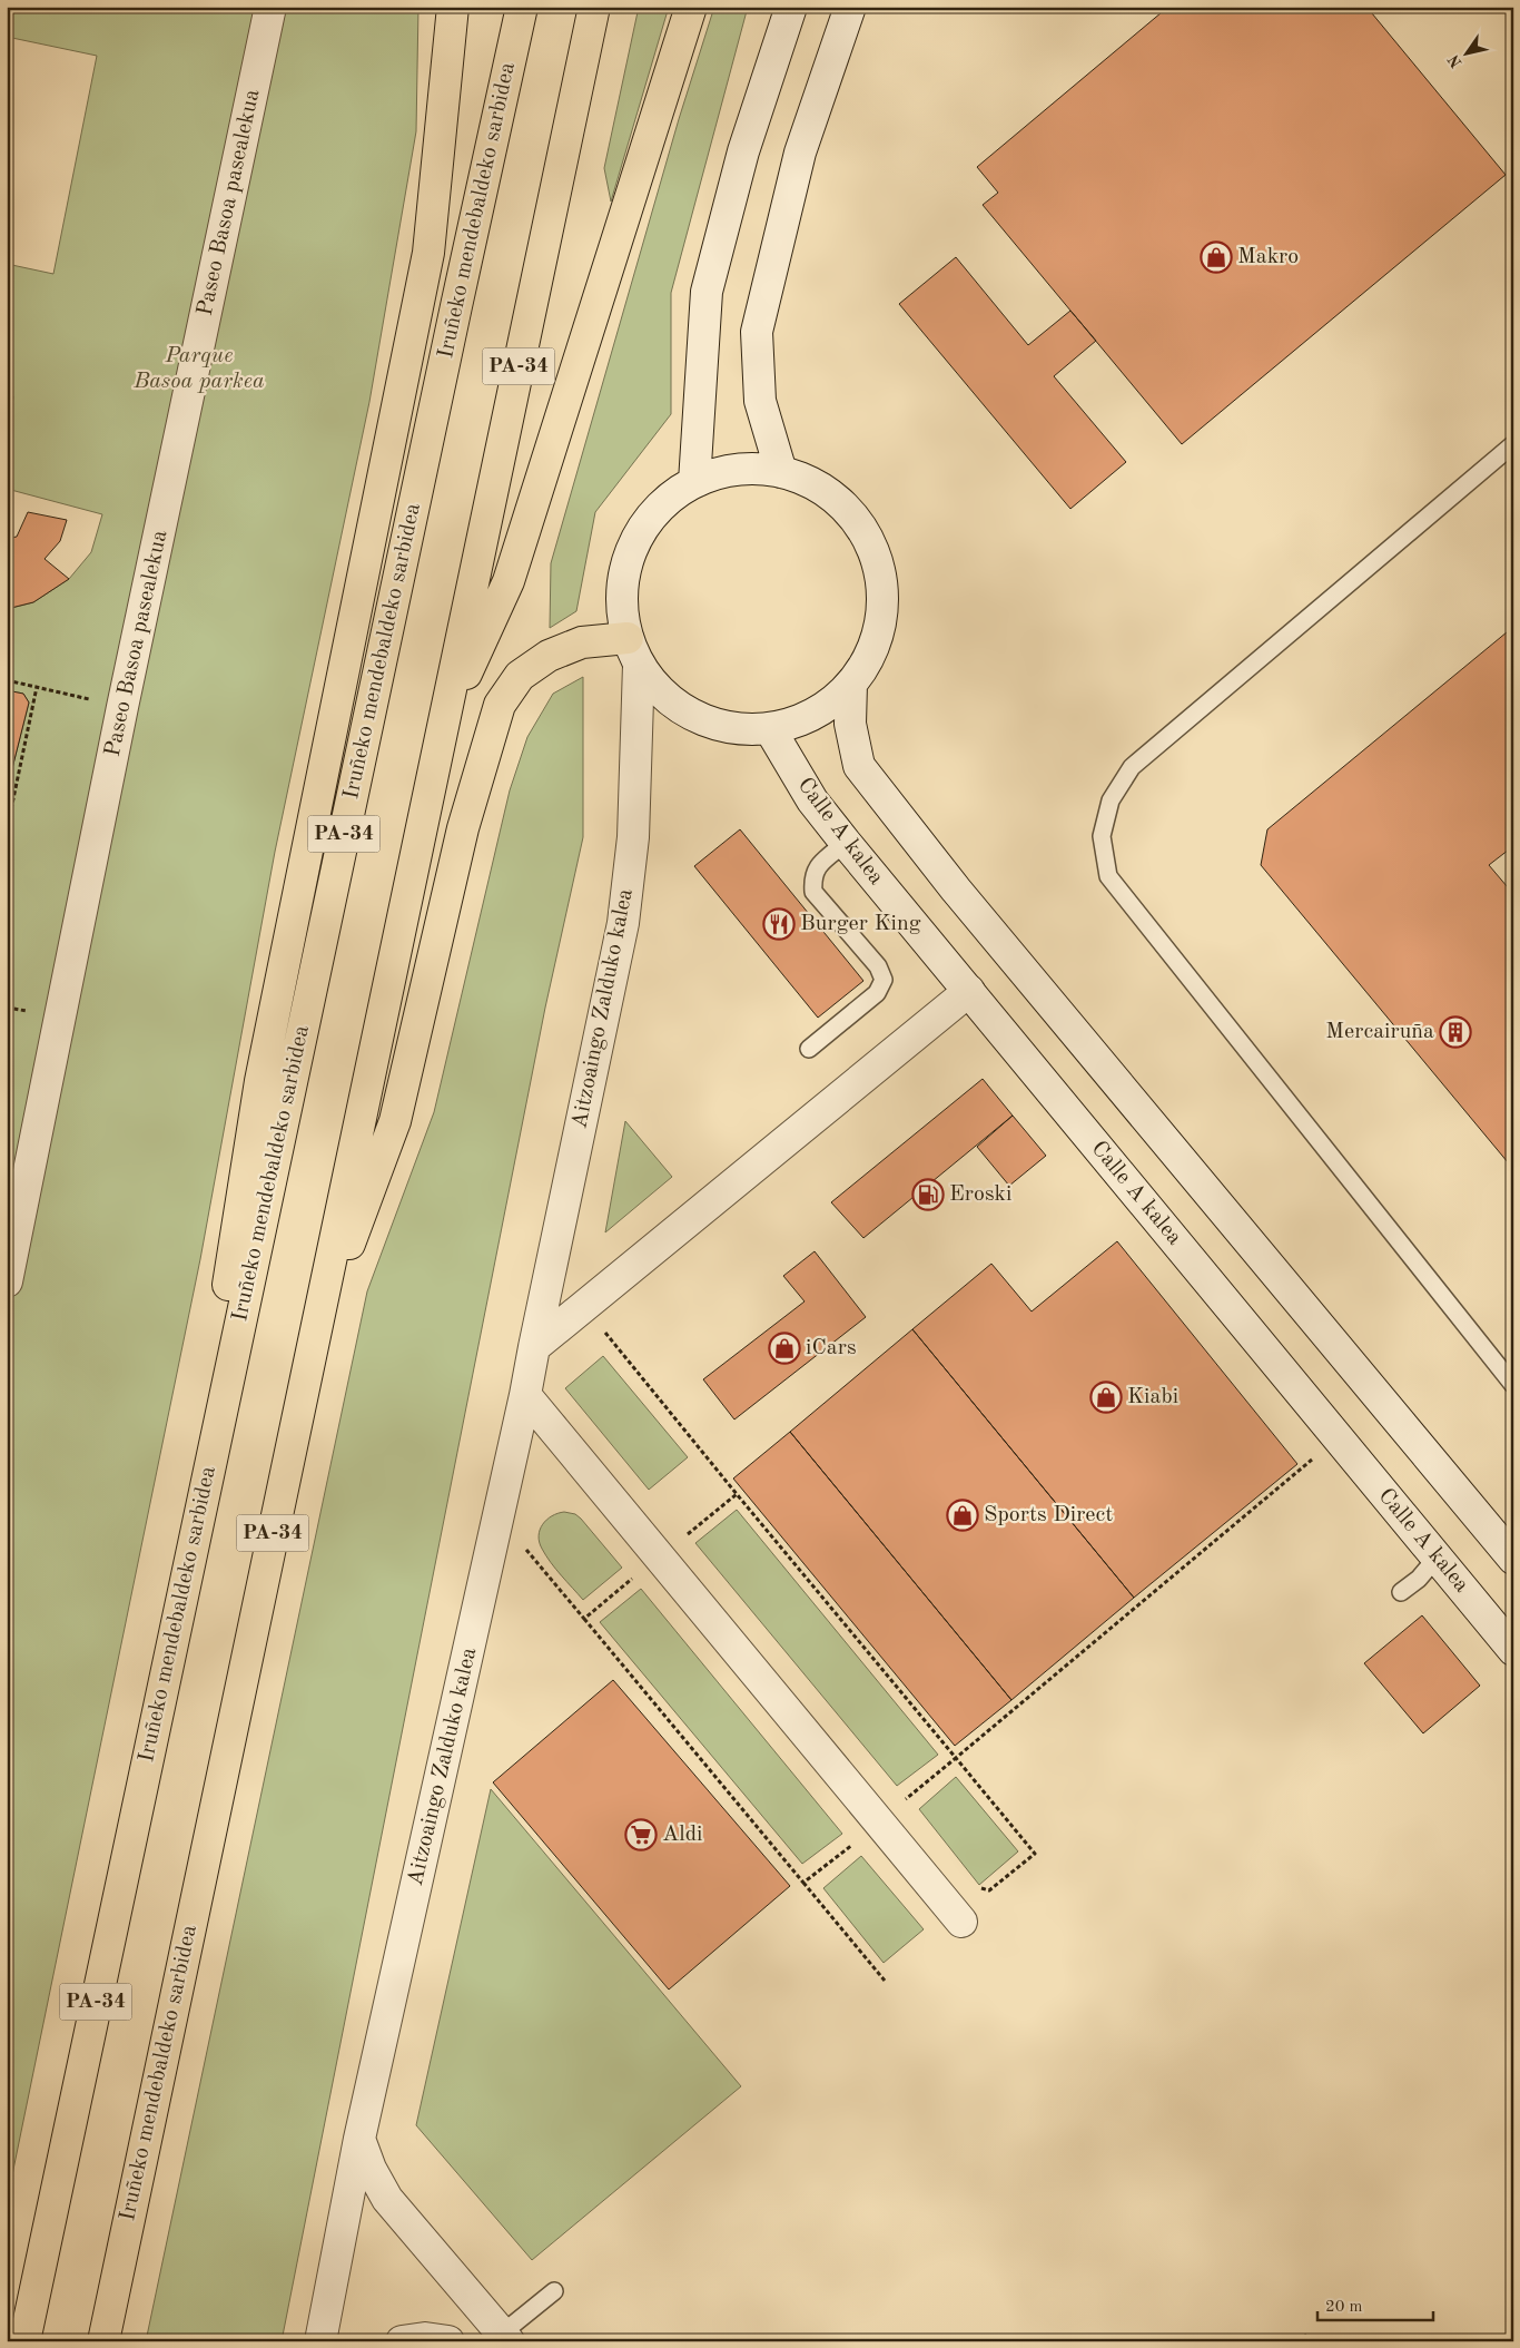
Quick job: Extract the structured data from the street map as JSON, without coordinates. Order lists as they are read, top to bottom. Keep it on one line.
{"streets":{"highway":["Iruñeko mendebaldeko sarbidea","PA-34"],"street":["Paseo Basoa pasealekua","Calle A kalea","Aitzoaingo Zalduko kalea"]},"parks":["Parque Basoa parkea"],"places":{"shop":["Makro","iCars","Kiabi","Sports Direct"],"restaurant":["Burger King"],"building":["Mercairuña"],"fuel station":["Eroski"],"supermarket":["Aldi"]},"scale_bar":"20 m","north":"bottom left"}
